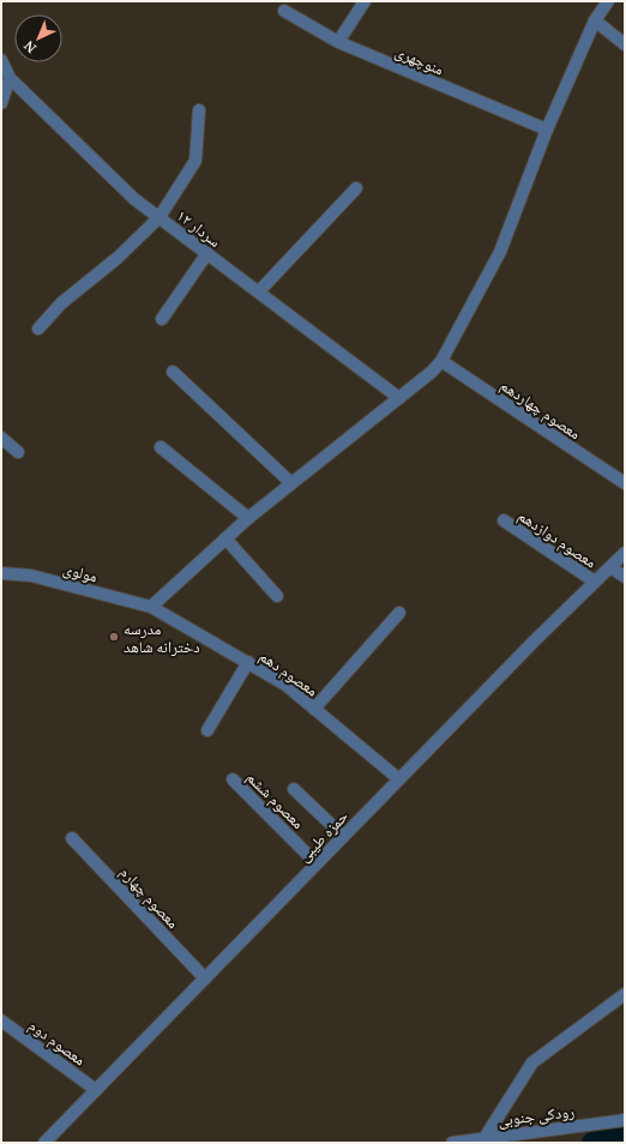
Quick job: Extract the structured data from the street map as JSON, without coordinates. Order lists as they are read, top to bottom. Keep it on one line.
{"streets":{"street":["منوچهری","سردار ۱۲","معصوم چهاردهم","معصوم دوازدهم","مولوی","معصوم دهم","معصوم ششم","حمزه طیبی","معصوم چهارم","معصوم دوم","رودکی جنوبی"]},"crossings":[["معصوم دوازدهم","حمزه طیبی"],["مولوی","معصوم دهم"],["معصوم دهم","حمزه طیبی"],["معصوم ششم","حمزه طیبی"],["حمزه طیبی","معصوم چهارم"],["حمزه طیبی","معصوم دوم"]],"places":["مدرسه دخترانه شاهد"],"north":"bottom left"}
